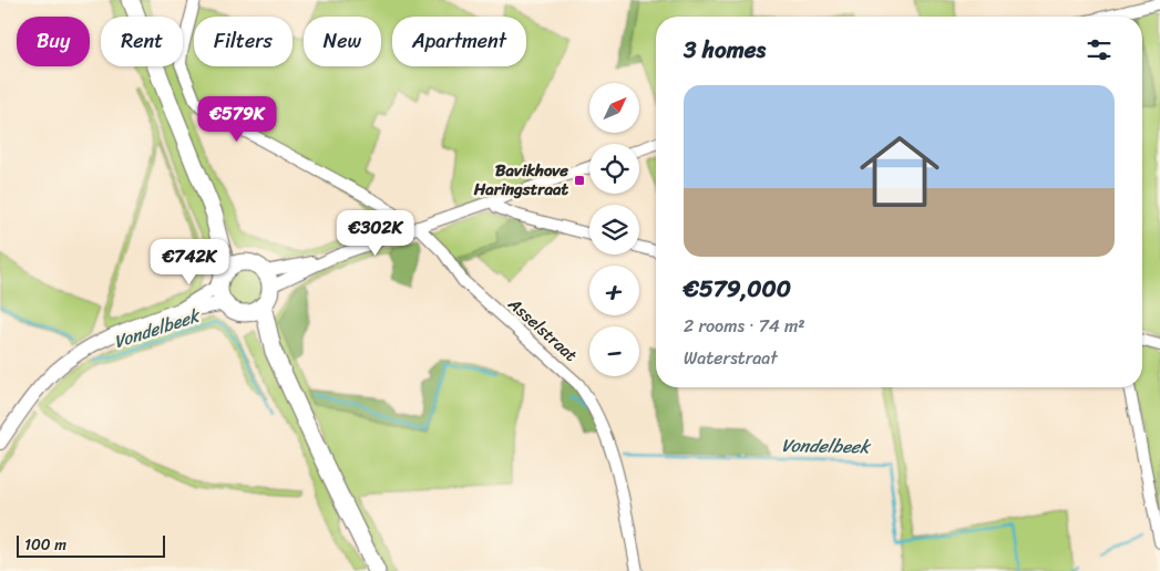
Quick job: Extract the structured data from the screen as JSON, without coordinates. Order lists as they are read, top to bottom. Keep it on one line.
{"streets":{"street":["Asselstraat"]},"water":["Vondelbeek"],"places":{"transit":["Bavikhove Haringstraat"]},"scale_bar":"100 m","north":"top right","page":{"chip":["Buy","Rent","Filters","New","Apartment"],"heading":"3 homes","map_buttons":["+","−"],"list":[{"name":"€579,000","note":"2 rooms · 74 m² · Waterstraat"}],"price":["€579K","€302K","€742K"],"scale":"100 m"}}
